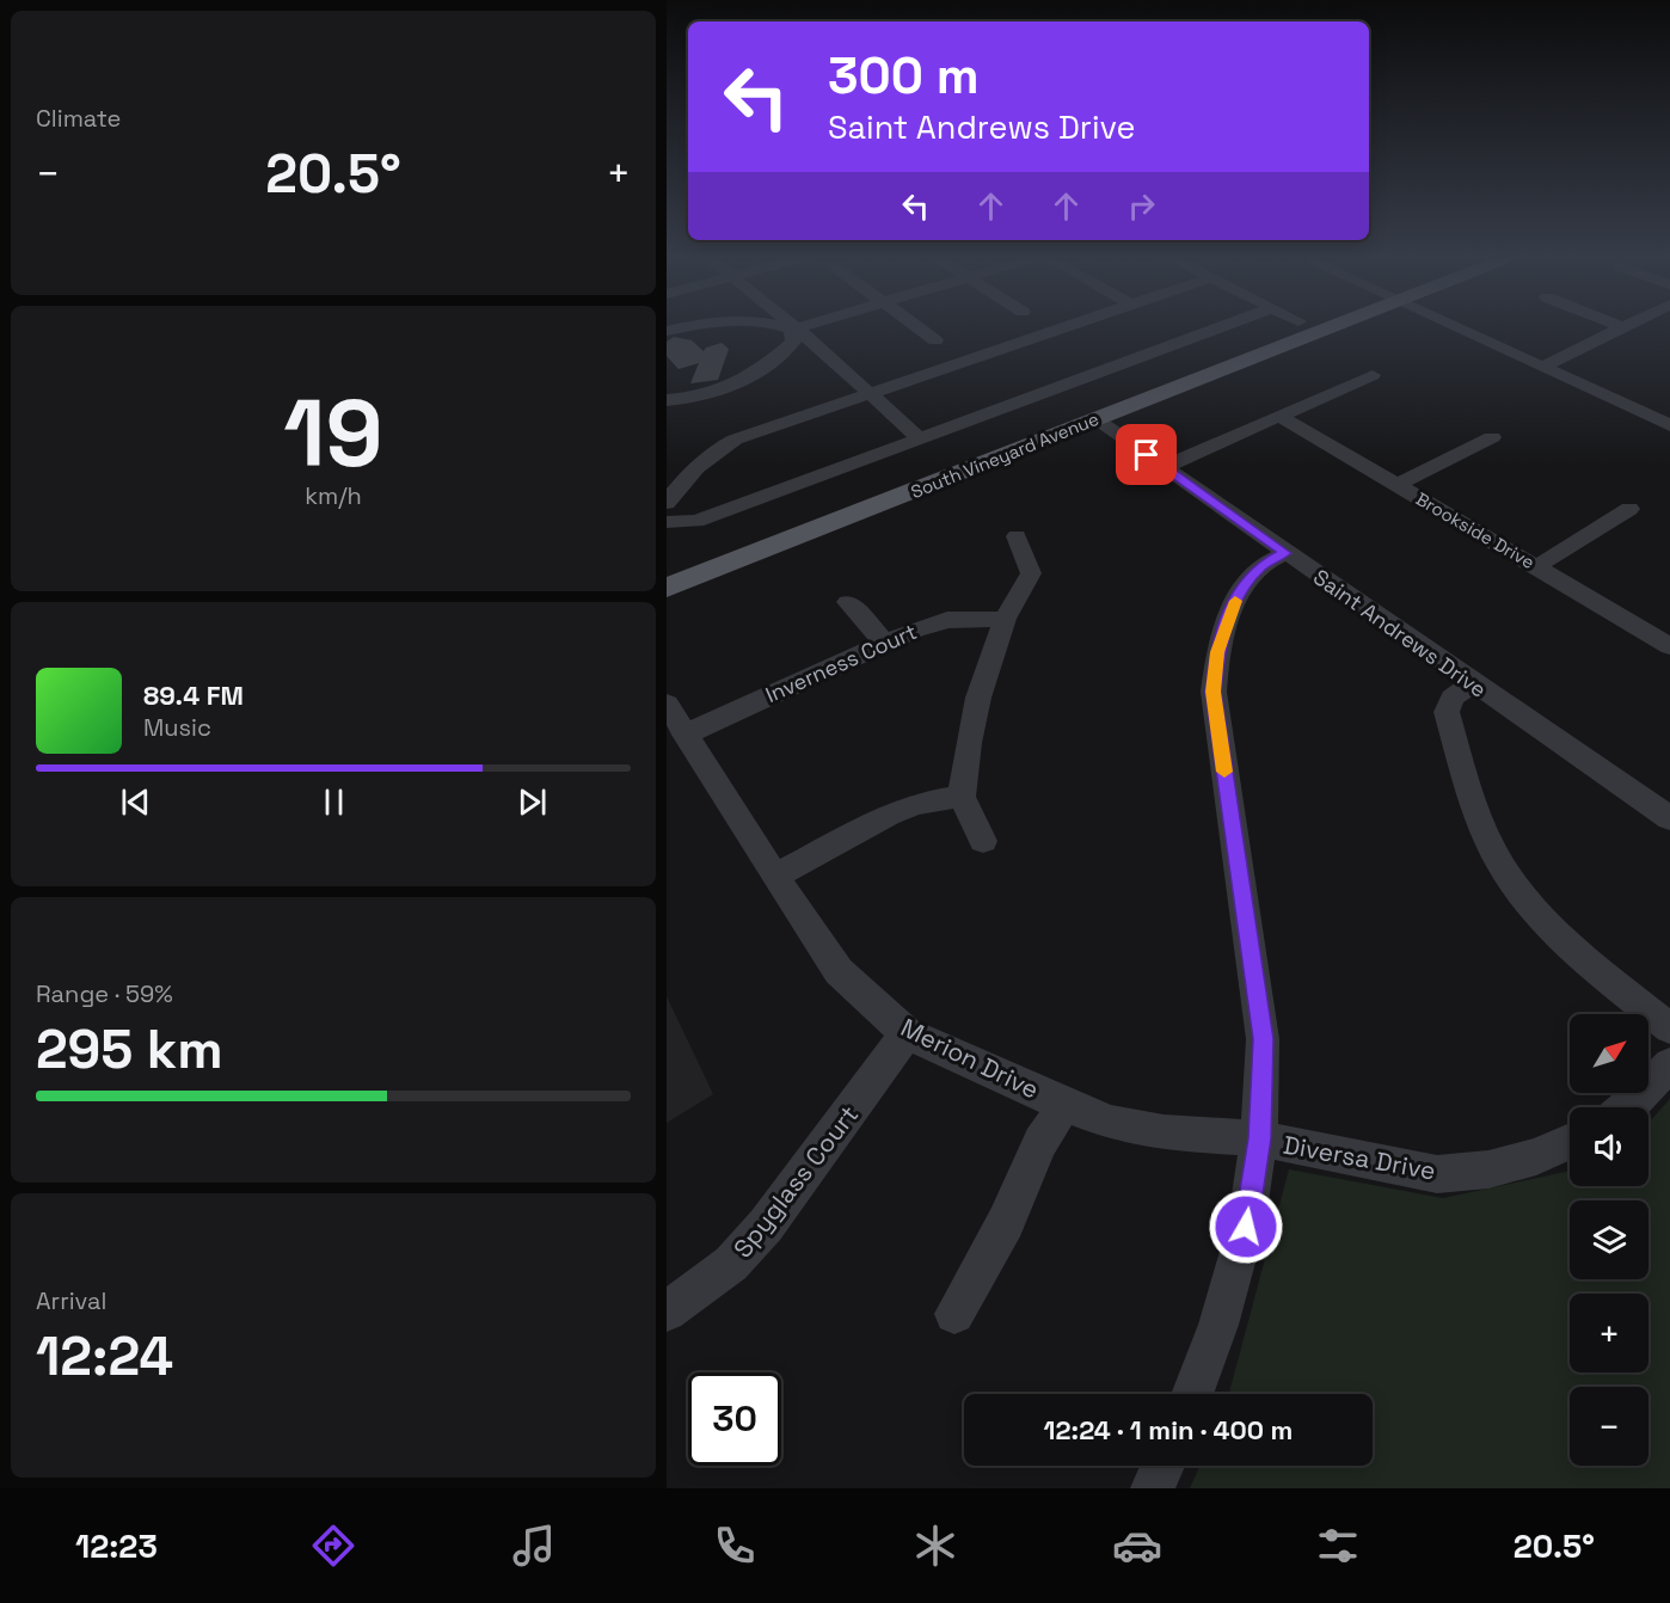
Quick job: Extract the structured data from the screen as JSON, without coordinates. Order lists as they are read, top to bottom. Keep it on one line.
{"streets":{"main road":["South Vineyard Avenue"],"street":["Brookside Drive","Saint Andrews Drive","Inverness Court","Merion Drive","Diversa Drive","Spyglass Court"]},"crossings":[["South Vineyard Avenue","Saint Andrews Drive"],["Inverness Court","Merion Drive"],["Merion Drive","Diversa Drive"],["Merion Drive","Spyglass Court"]],"north":"top right","page":{"tile":["Climate",["19","km/h"],["Range · 59%","295 km"],["Arrival","12:24"]],"turn":["300 m","Saint Andrews Drive"],"heat":["−","20.5°","+"],"song":["89.4 FM","Music"],"map_buttons":["+","−"],"limit":"30","trip":"12:24 · 1 min · 400 m","tabs":["12:23","20.5°"]}}
